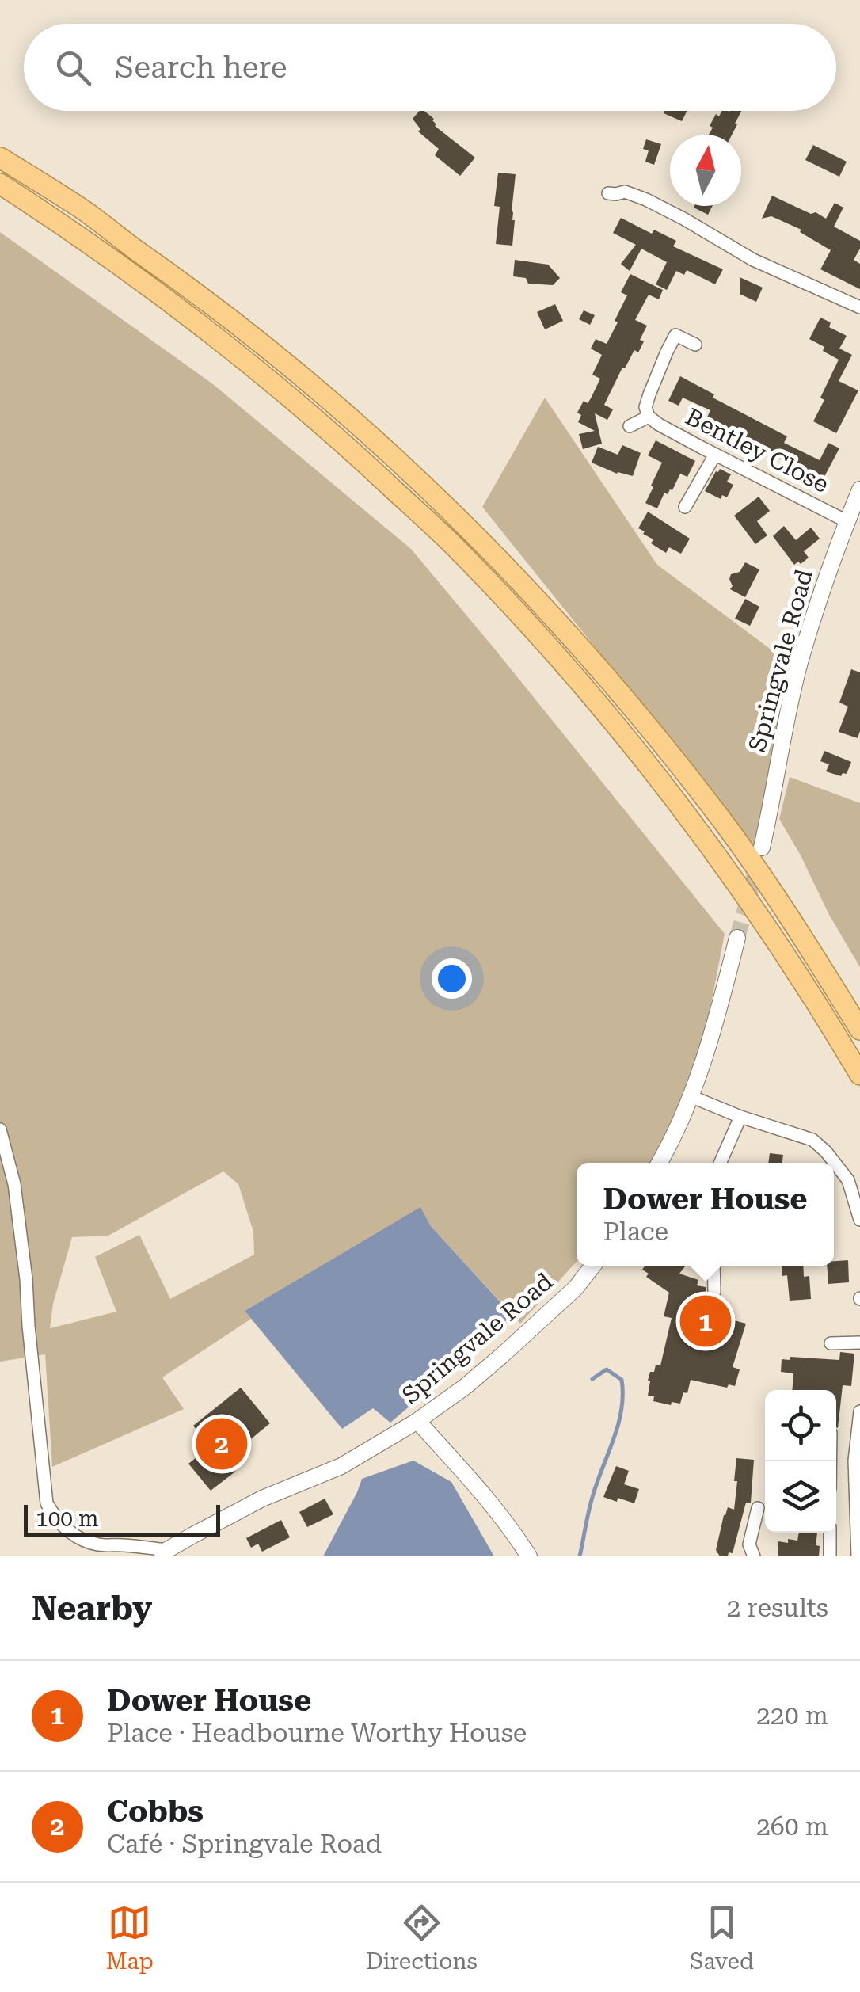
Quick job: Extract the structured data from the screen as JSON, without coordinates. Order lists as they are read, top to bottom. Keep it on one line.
{"streets":{"street":["Bentley Close","Springvale Road"]},"crossings":[["Bentley Close","Springvale Road"]],"scale_bar":"100 m","north":"top","page":{"search":"Search here","popup":["Dower House","Place"],"pins":["1","2"],"scale":"100 m","heading":["Nearby","2 results"],"list":[{"mark":"1","name":"Dower House","note":"Place · Headbourne Worthy House","value":"220 m"},{"mark":"2","name":"Cobbs","note":"Café · Springvale Road","value":"260 m"}],"nav":["Map","Directions","Saved"]}}
